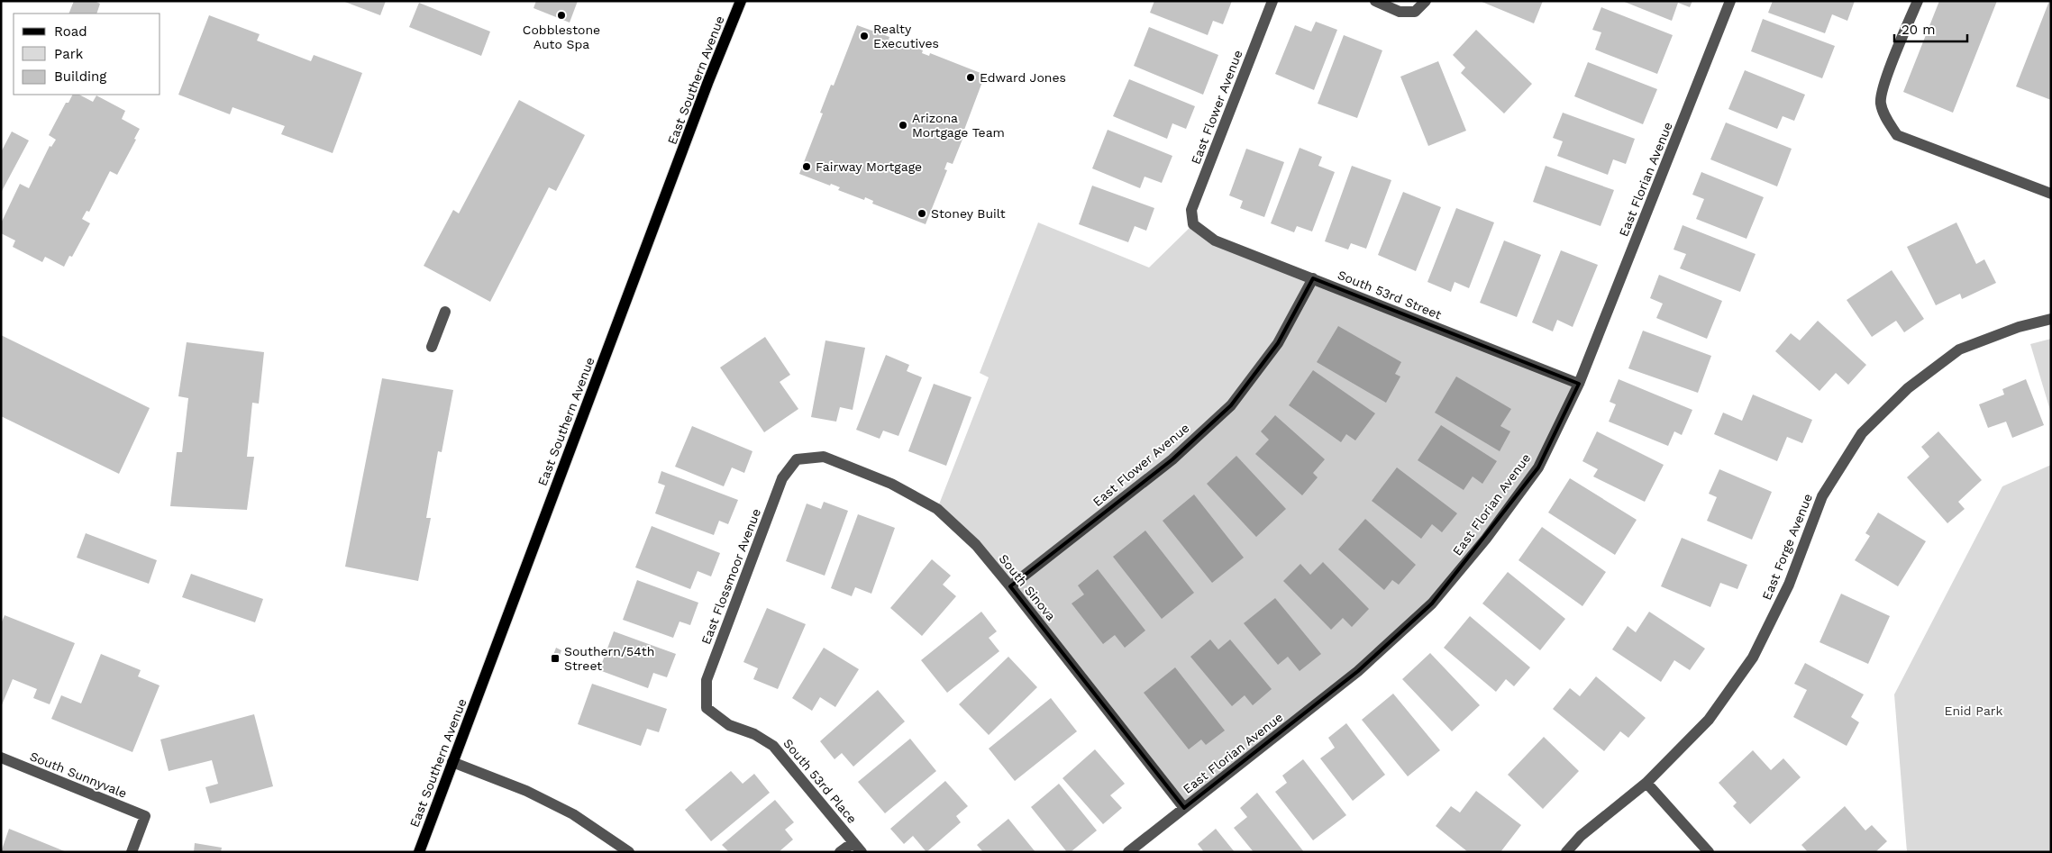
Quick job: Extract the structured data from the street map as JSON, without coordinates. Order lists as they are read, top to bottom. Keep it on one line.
{"streets":{"main road":["East Southern Avenue"],"street":["East Flower Avenue","East Florian Avenue","South 53rd Street","East Forge Avenue","East Flossmoor Avenue","South Sinova","South Sunnyvale","South 53rd Place"]},"crossings":[["East Flower Avenue","South 53rd Street"],["East Flower Avenue","South Sinova"],["East Florian Avenue","South 53rd Street"],["East Florian Avenue","South Sinova"],["East Flossmoor Avenue","South Sinova"],["East Flossmoor Avenue","South 53rd Place"]],"parks":["Enid Park"],"places":{"other":["Cobblestone Auto Spa","Realty Executives","Edward Jones","Arizona Mortgage Team","Fairway Mortgage","Stoney Built"],"transit":["Southern/54th Street"]},"legend":["Road","Park","Building"],"scale_bar":"20 m"}
